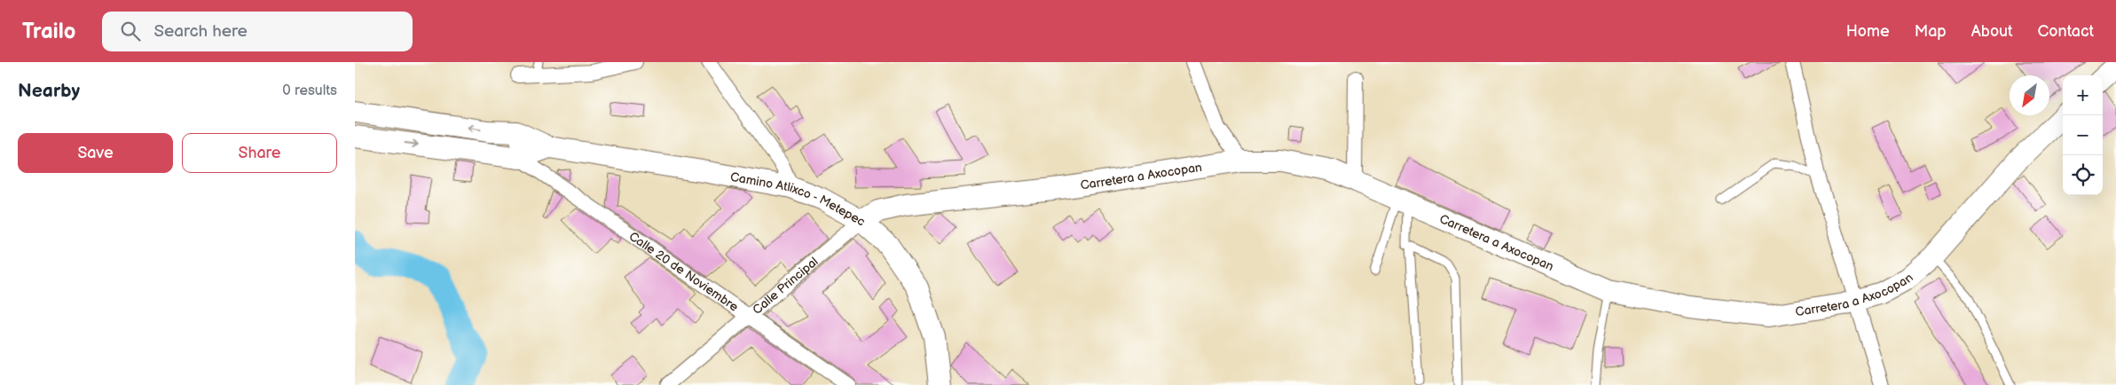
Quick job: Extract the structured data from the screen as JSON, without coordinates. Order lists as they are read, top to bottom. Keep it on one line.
{"streets":{"main road":["Carretera a Axocopan","Camino Atlixco - Metepec"],"street":["Calle 20 de Noviembre","Calle Principal"]},"crossings":[["Carretera a Axocopan","Camino Atlixco - Metepec"],["Carretera a Axocopan","Calle Principal"],["Camino Atlixco - Metepec","Calle 20 de Noviembre"],["Camino Atlixco - Metepec","Calle Principal"],["Calle 20 de Noviembre","Calle Principal"]],"north":"bottom left","page":{"header":"Trailo","search":"Search here","nav":["Home","Map","About","Contact"],"heading":["Nearby","0 results"],"map_buttons":["+","−"],"buttons":["Save","Share"]}}
